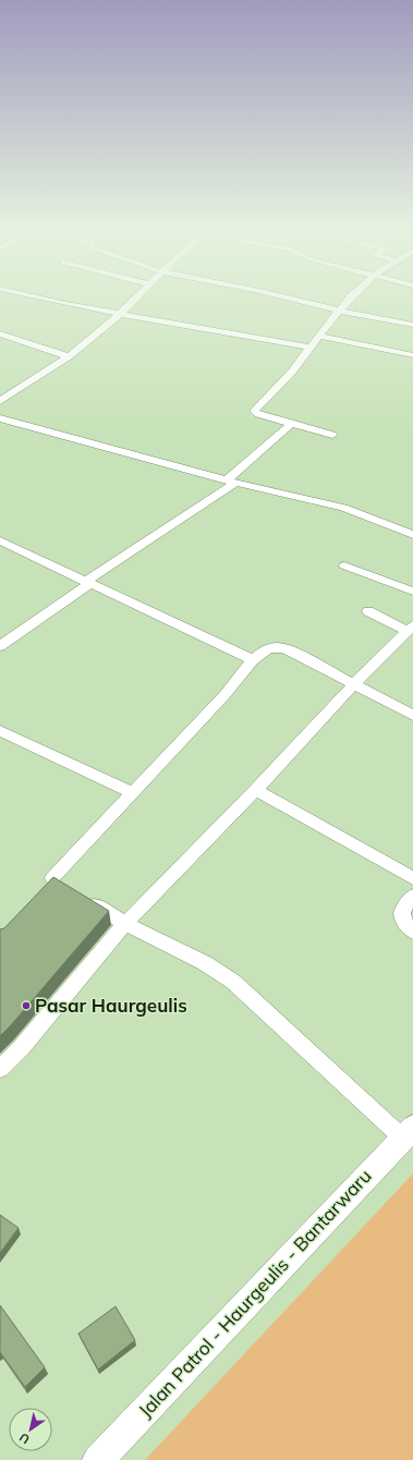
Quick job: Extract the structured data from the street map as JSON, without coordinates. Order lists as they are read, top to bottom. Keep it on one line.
{"streets":{"main road":["Jalan Patrol - Haurgeulis - Bantarwaru"]},"places":["Pasar Haurgeulis"],"north":"bottom left"}
